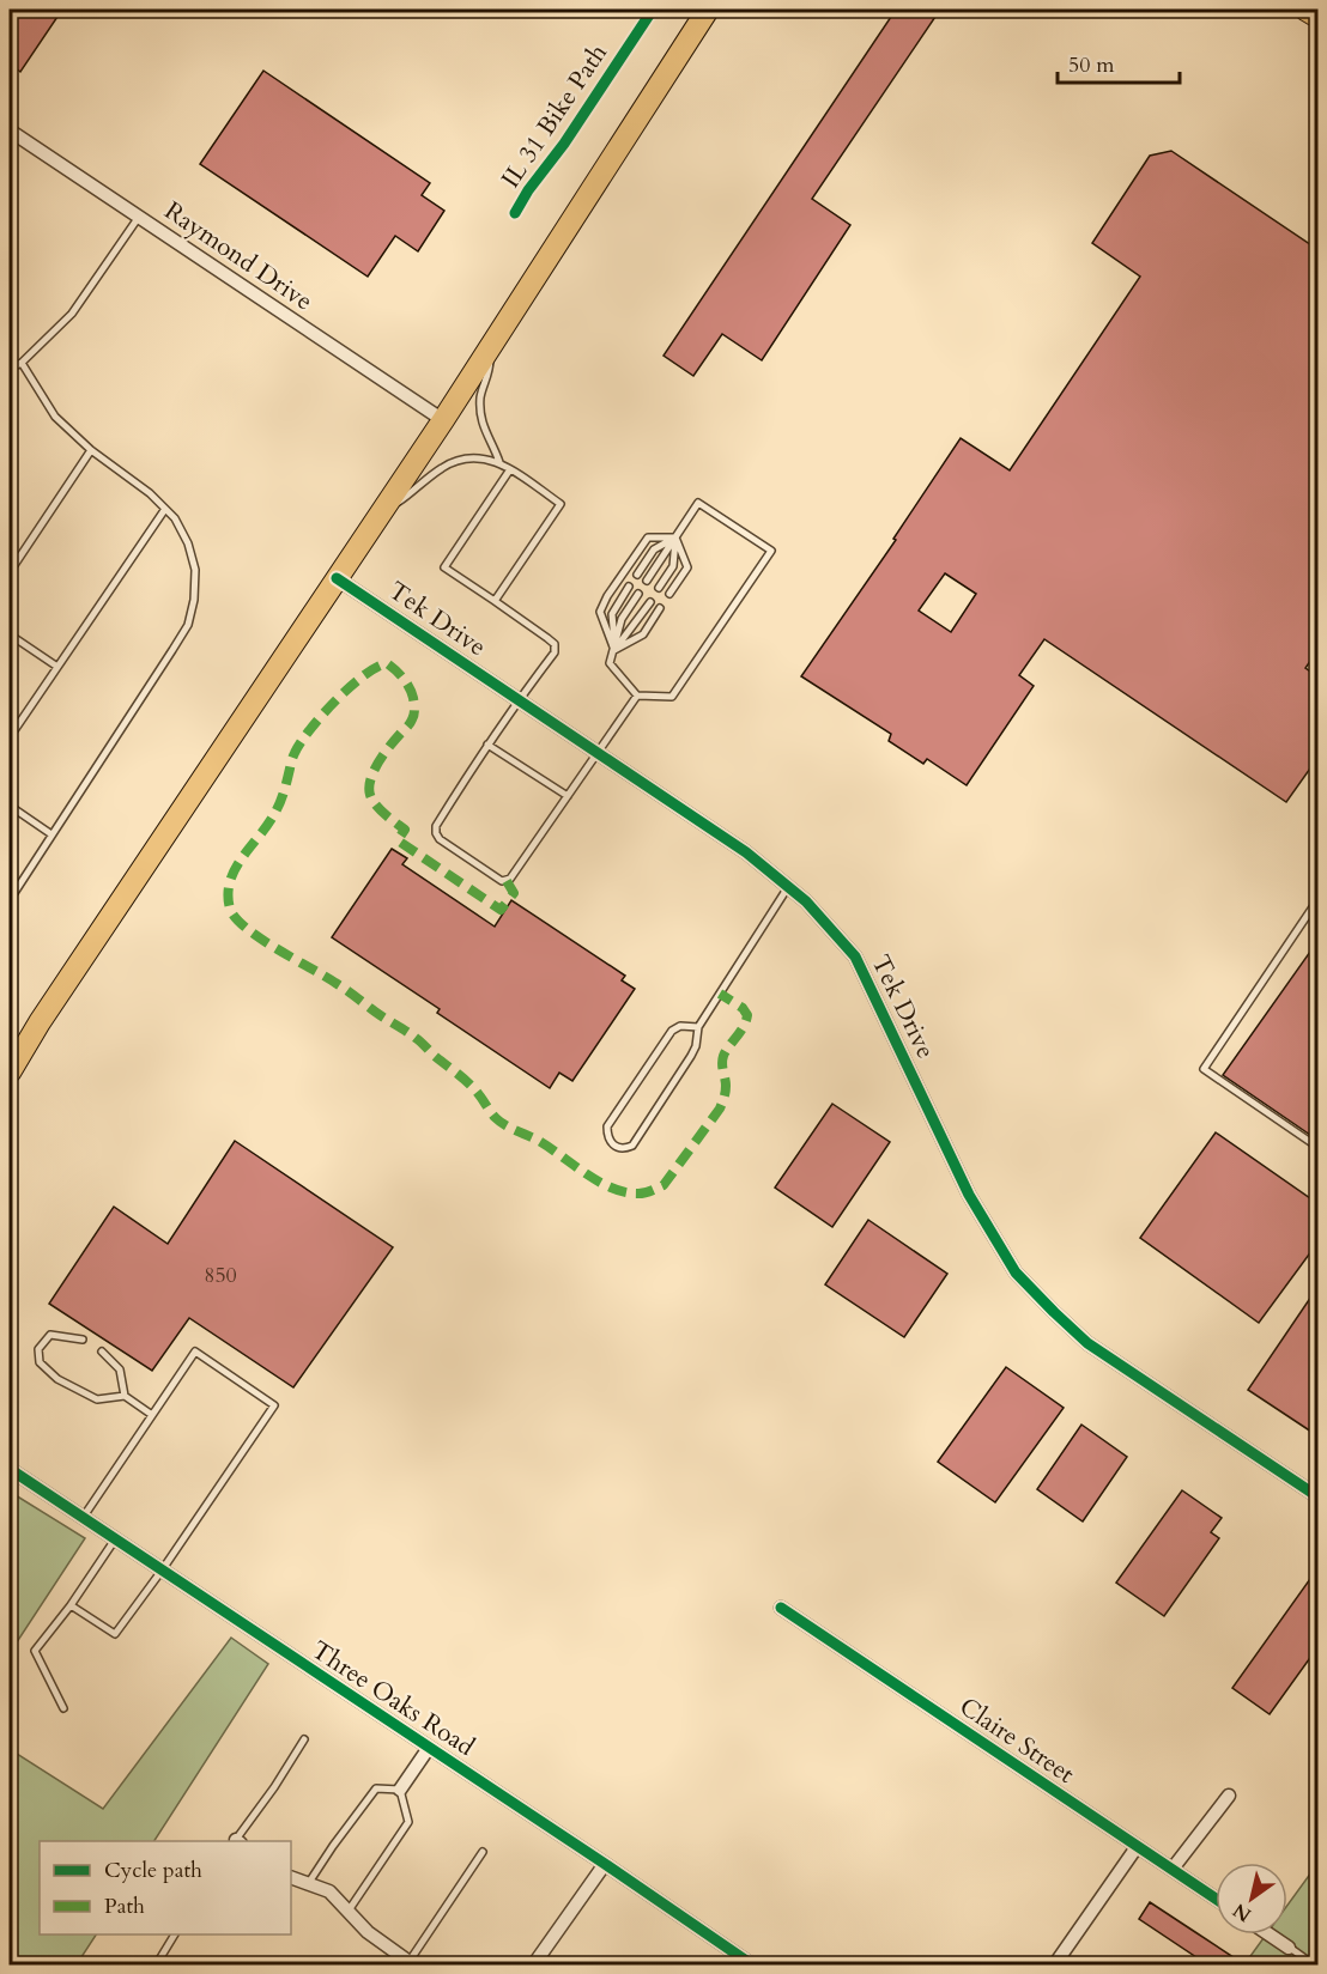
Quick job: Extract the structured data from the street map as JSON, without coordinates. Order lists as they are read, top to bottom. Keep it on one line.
{"streets":{"street":["Raymond Drive","Tek Drive","Three Oaks Road","Claire Street"],"cycle path":["IL 31 Bike Path"]},"house_numbers":["850"],"legend":["Cycle path","Path"],"scale_bar":"50 m","north":"bottom left"}
